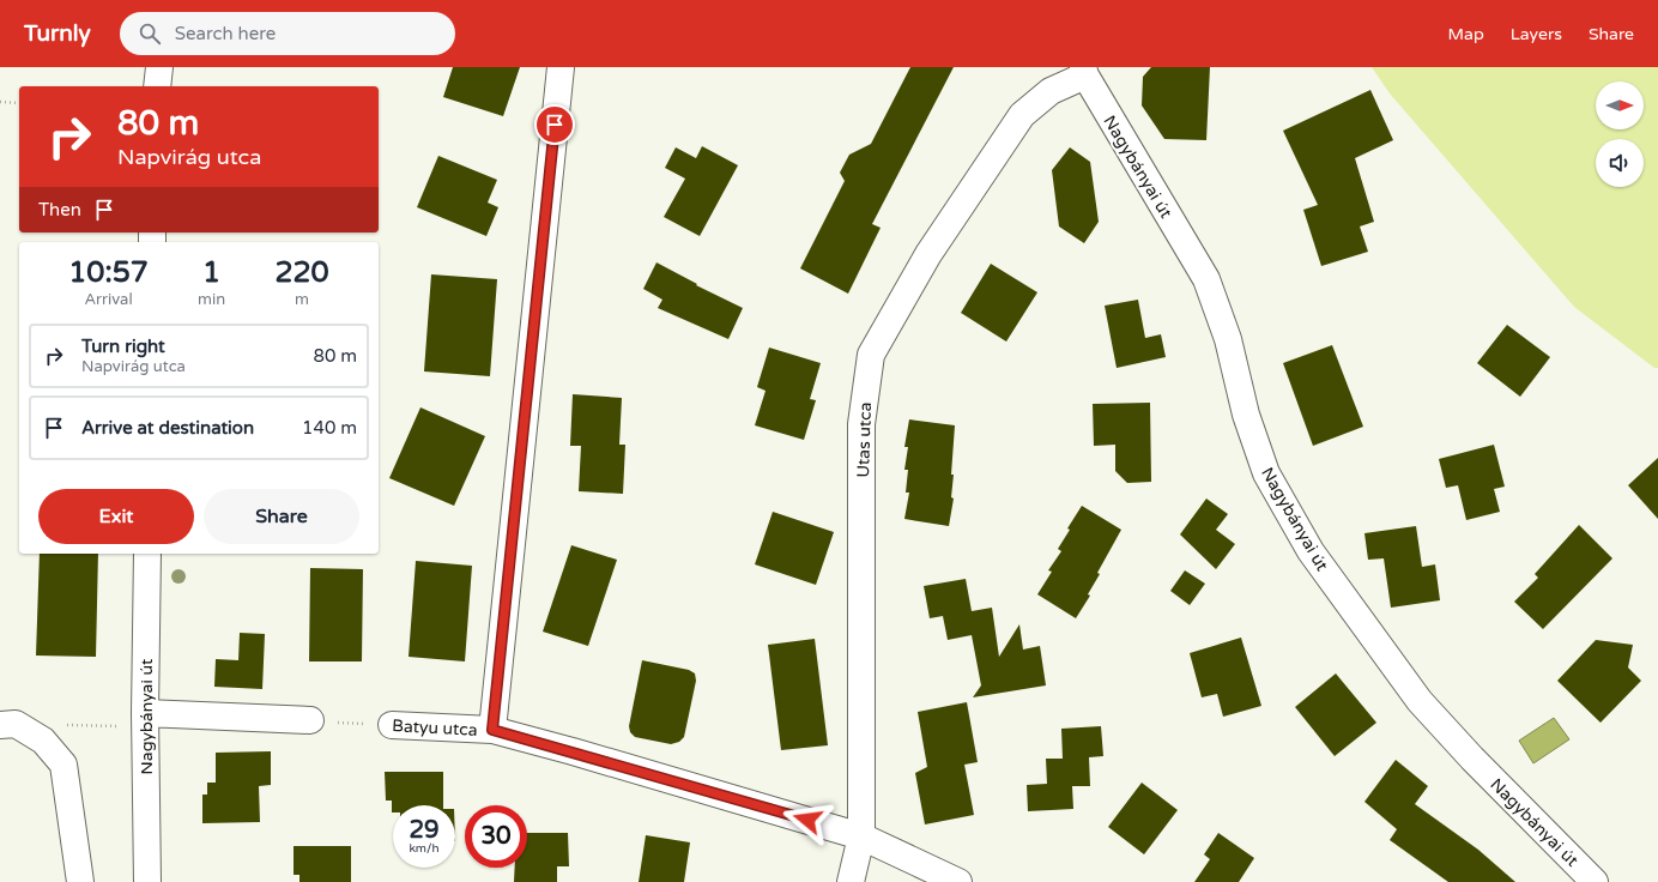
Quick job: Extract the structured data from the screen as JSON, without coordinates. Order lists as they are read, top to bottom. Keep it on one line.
{"streets":{"street":["Nagybányai út","Utas utca","Batyu utca"]},"crossings":[["Nagybányai út","Utas utca"],["Utas utca","Batyu utca"]],"north":"right","page":{"header":"Turnly","search":"Search here","nav":["Map","Layers","Share"],"turn":["80 m","Napvirág utca"],"then":"Then","eta":["10:57","Arrival","1","min","220","m"],"list":[{"name":"Turn right","note":"Napvirág utca","value":"80 m"},{"name":"Arrive at destination","value":"140 m"}],"buttons":["Exit","Share"],"speed":"29 km/h","limit":"30"}}
